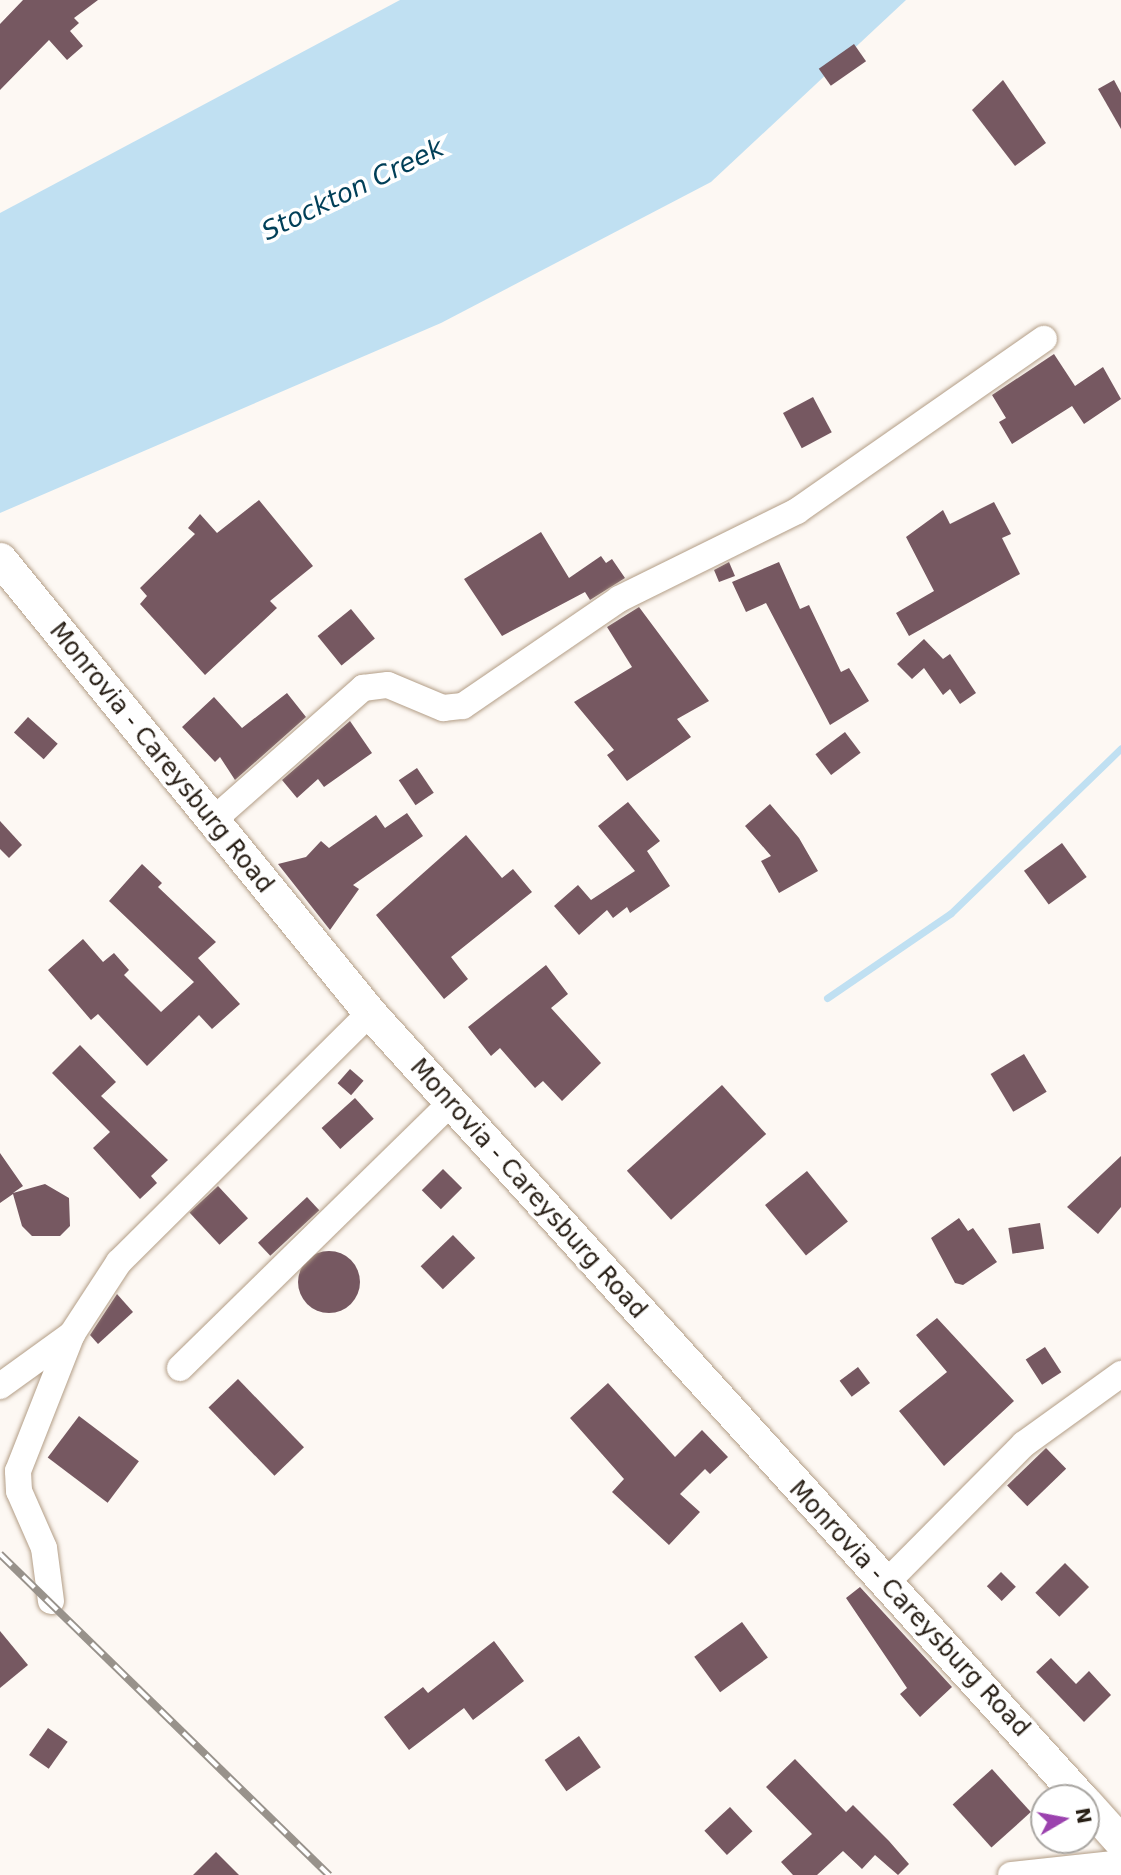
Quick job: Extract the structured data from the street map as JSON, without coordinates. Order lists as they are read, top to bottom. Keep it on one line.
{"streets":{"main road":["Monrovia - Careysburg Road"]},"water":["Stockton Creek"],"north":"right"}
